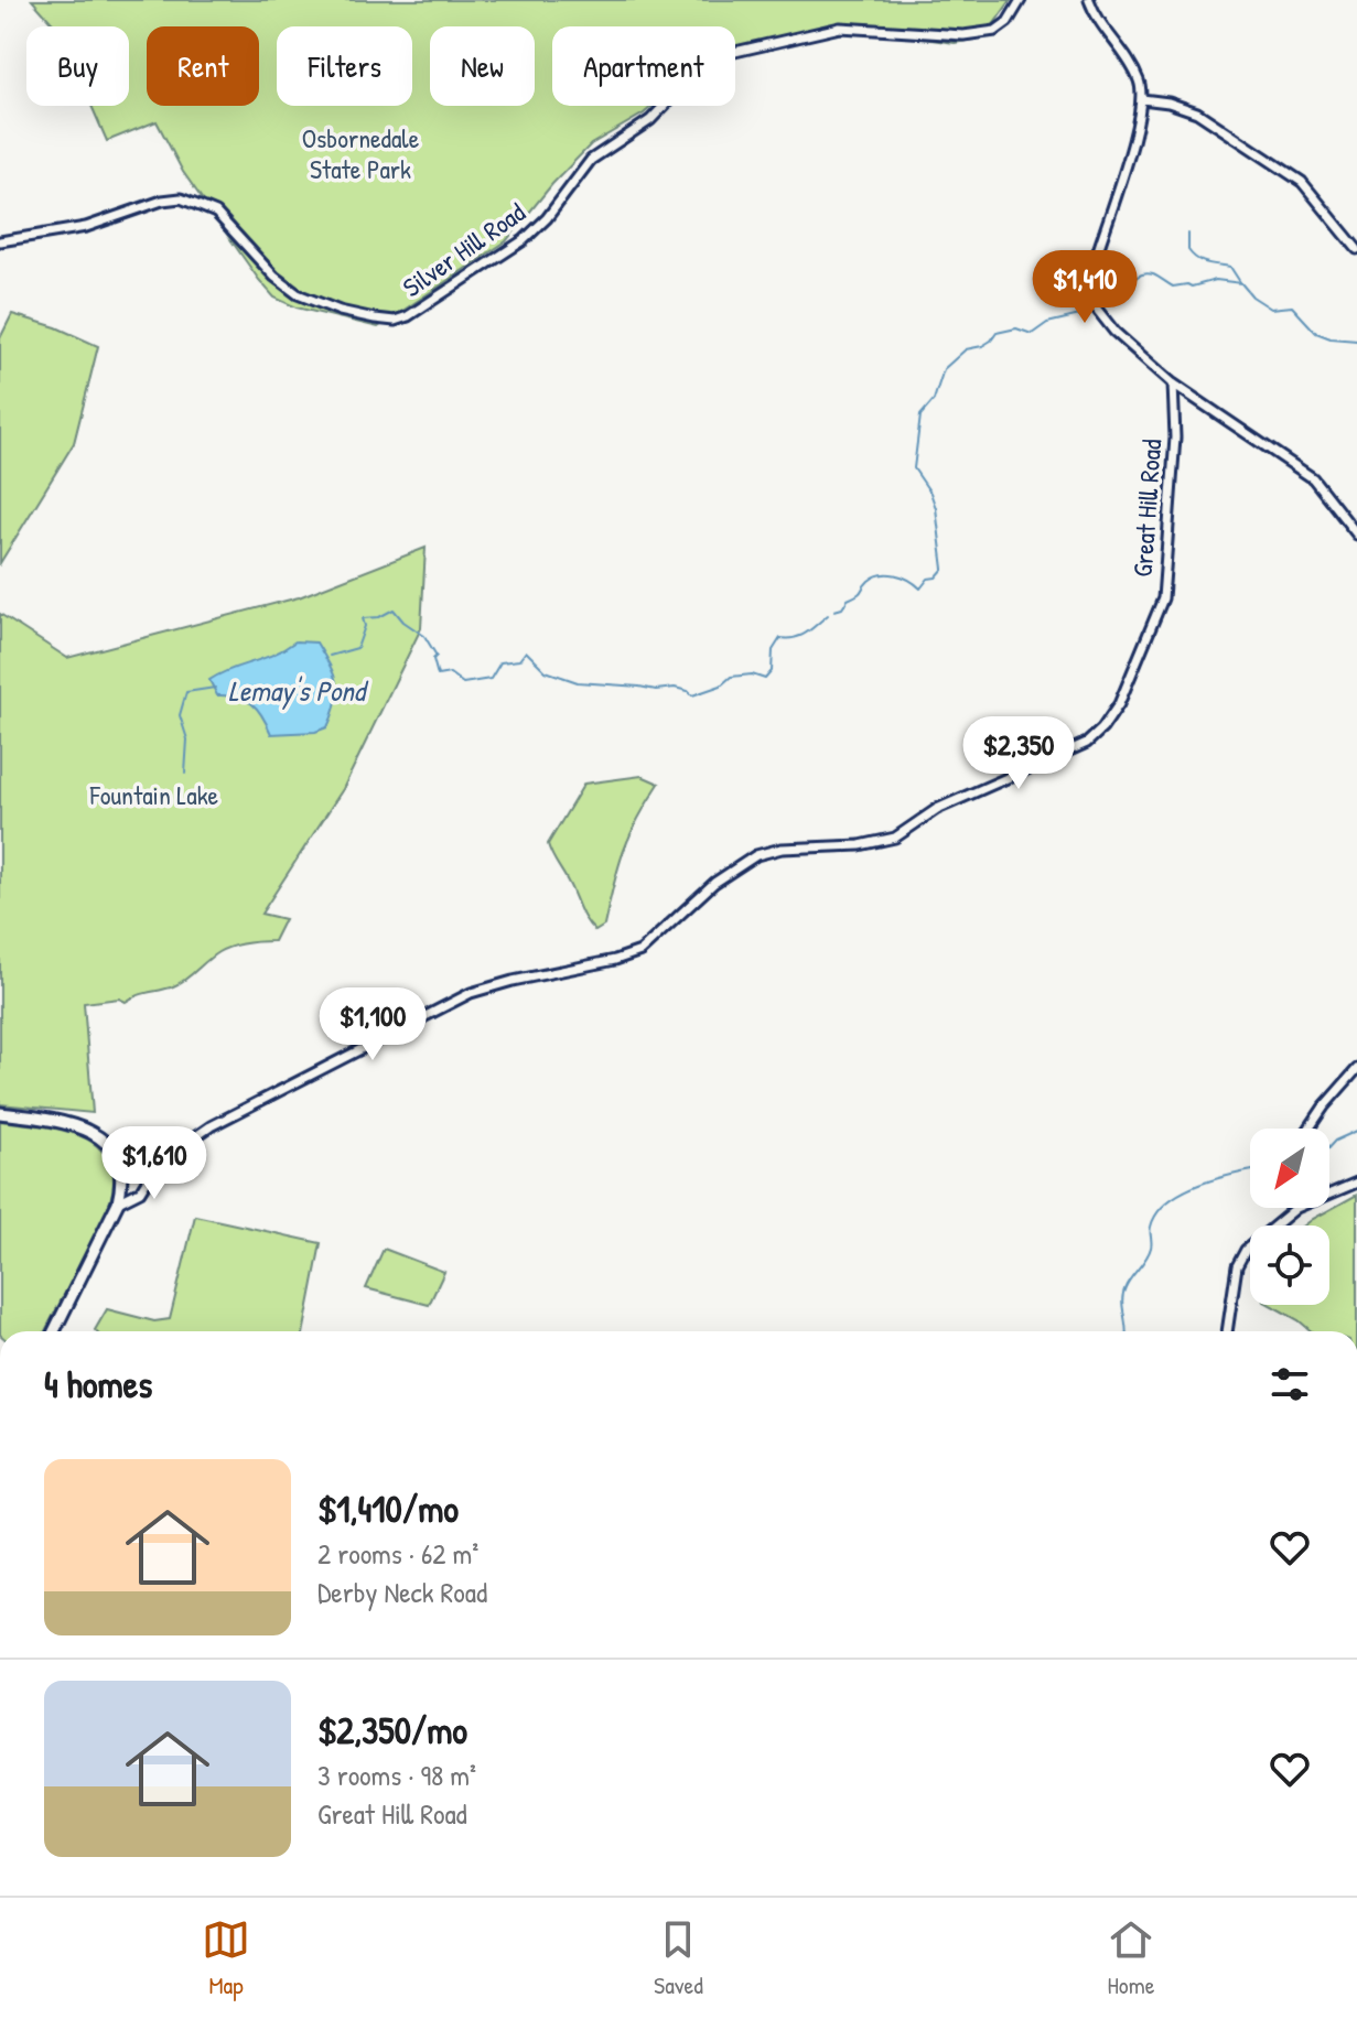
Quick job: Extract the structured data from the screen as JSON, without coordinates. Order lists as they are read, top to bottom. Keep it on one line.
{"streets":{"street":["Silver Hill Road","Great Hill Road"]},"water":["Lemay's Pond"],"parks":["Osbornedale State Park","Fountain Lake"],"north":"bottom left","page":{"chip":["Buy","Rent","Filters","New","Apartment"],"price":["$1,410","$2,350","$1,100","$1,610"],"heading":"4 homes","list":[{"name":"$1,410/mo","note":"2 rooms · 62 m² · Derby Neck Road"},{"name":"$2,350/mo","note":"3 rooms · 98 m² · Great Hill Road"}],"tabs":["Map","Saved","Home"]}}
